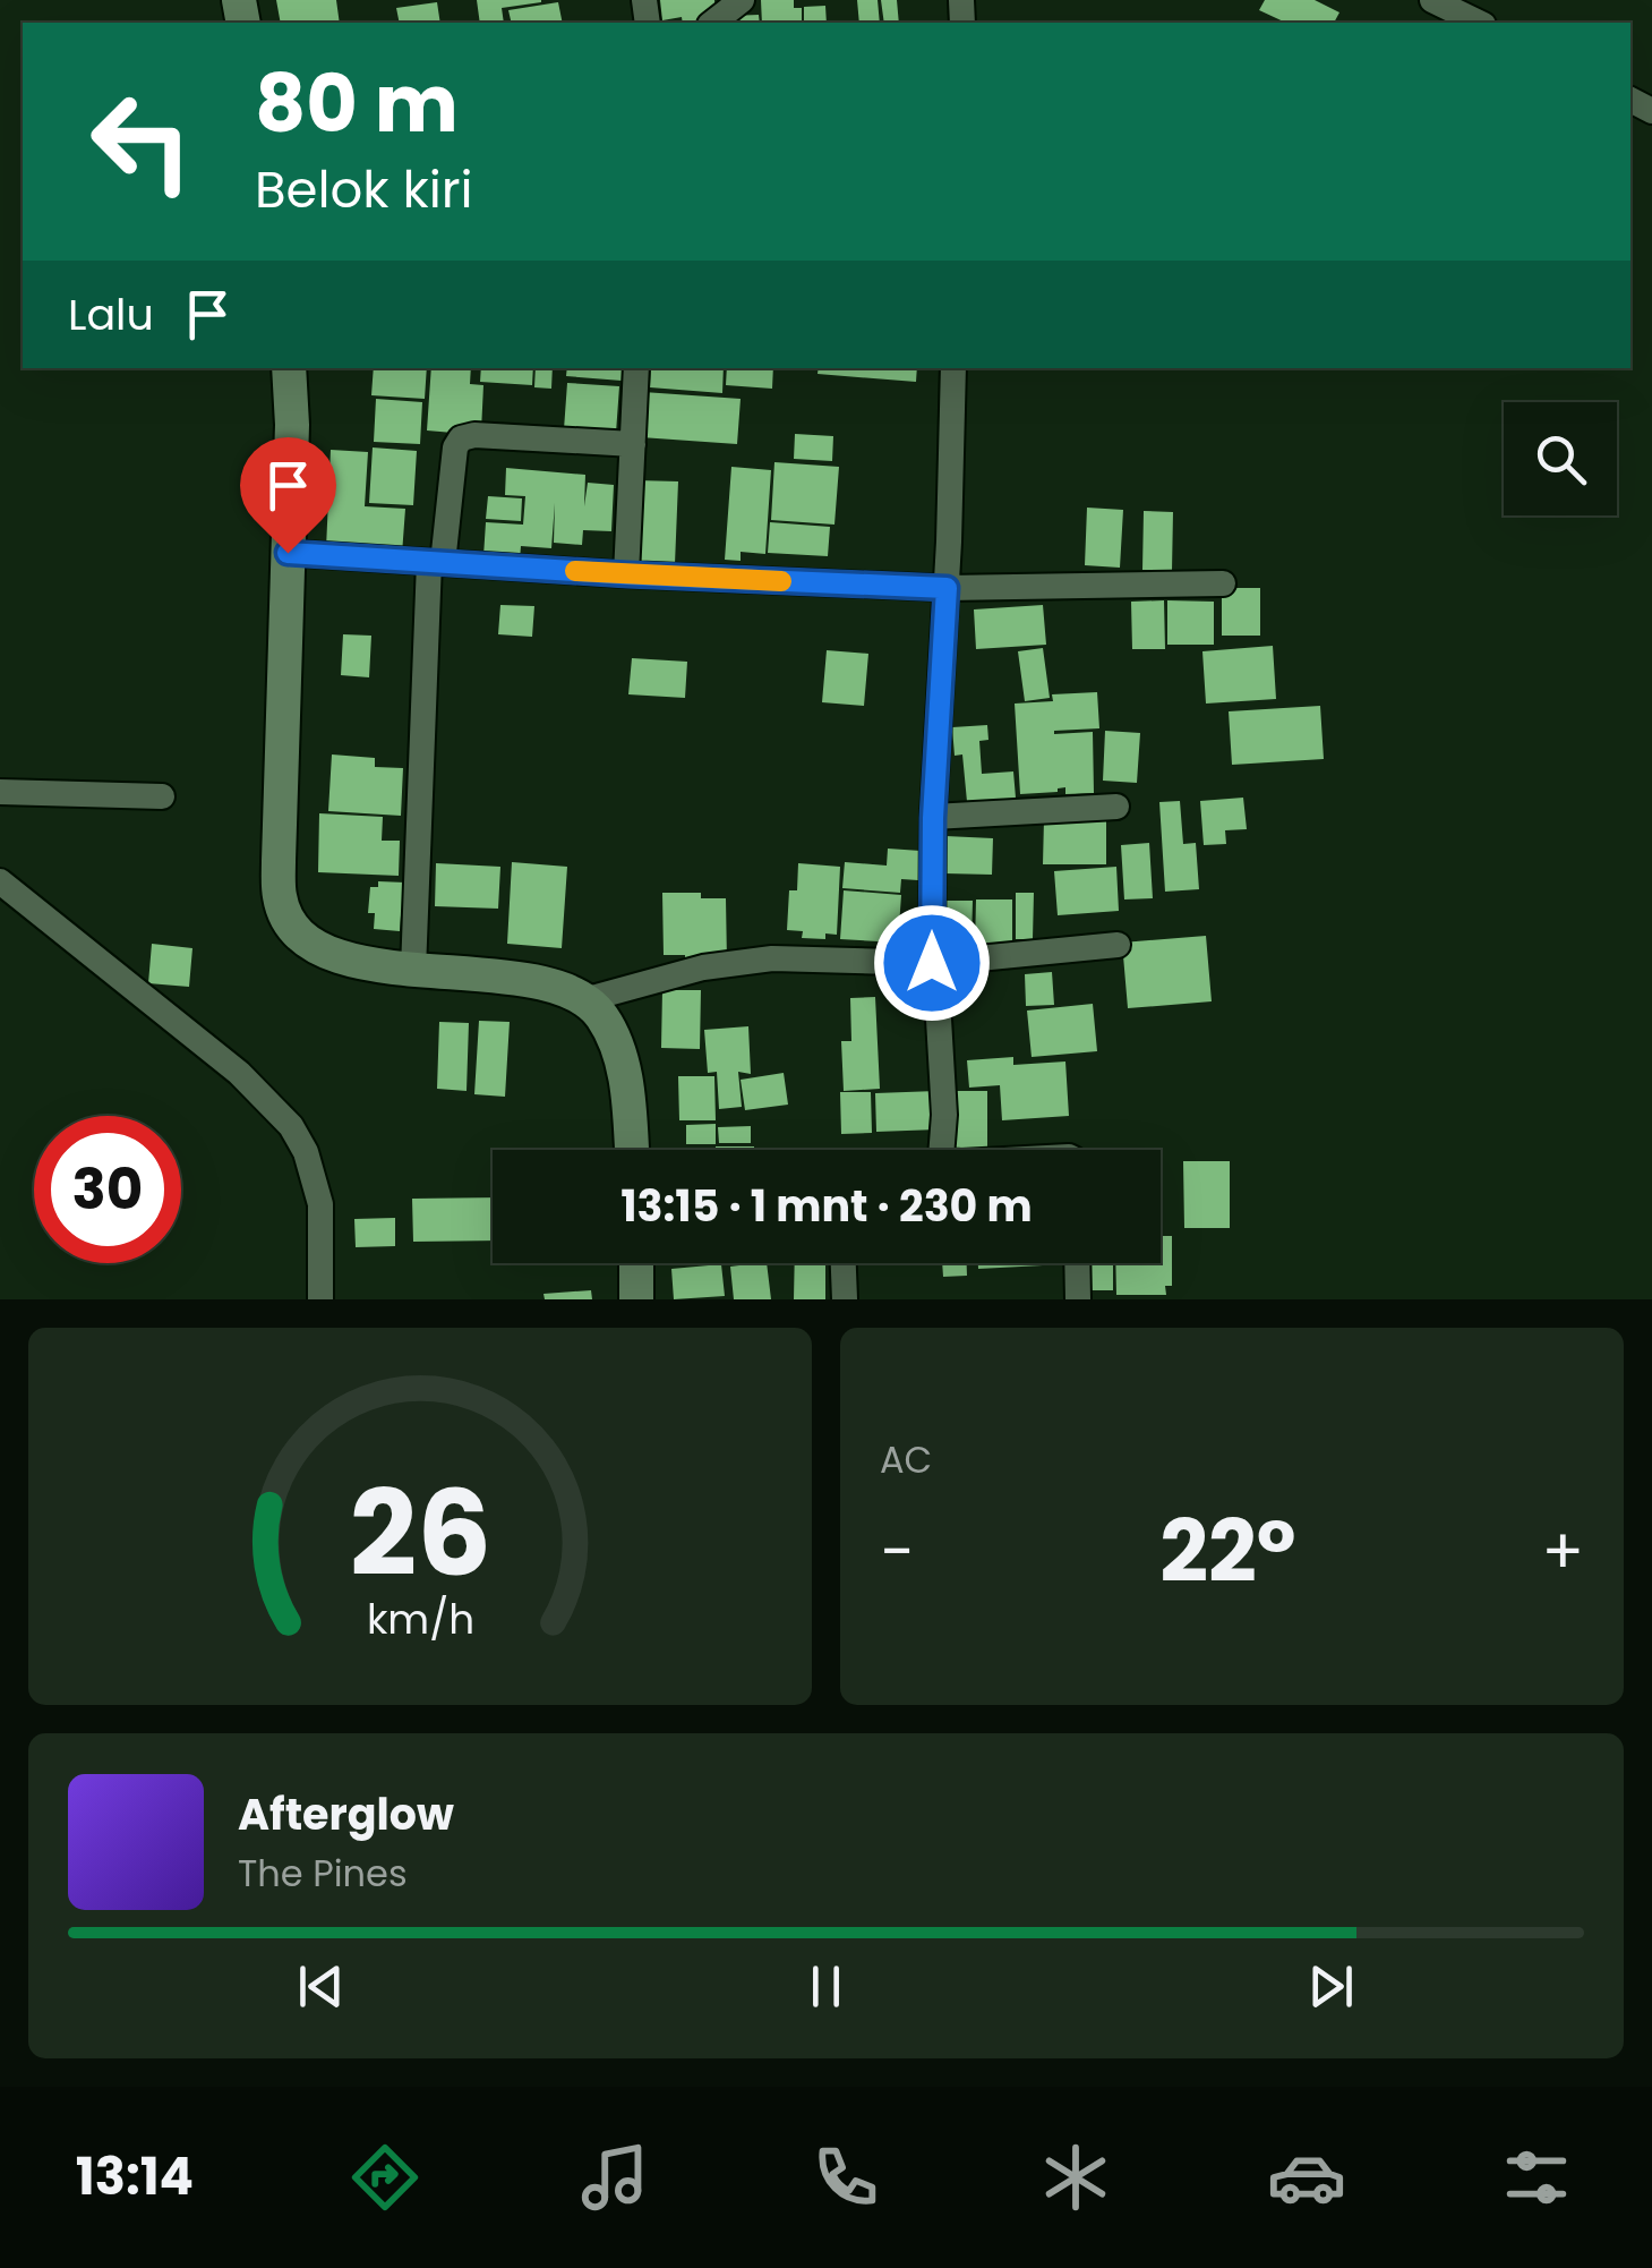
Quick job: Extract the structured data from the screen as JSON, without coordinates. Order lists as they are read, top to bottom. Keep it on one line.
{"page":{"turn":["80 m","Belok kiri"],"then":"Lalu","limit":"30","trip":"13:15 · 1 mnt · 230 m","tile":"AC","heat":["−","22°","+"],"song":["Afterglow","The Pines"],"tabs":"13:14","gauge":["26","km/h"]}}
